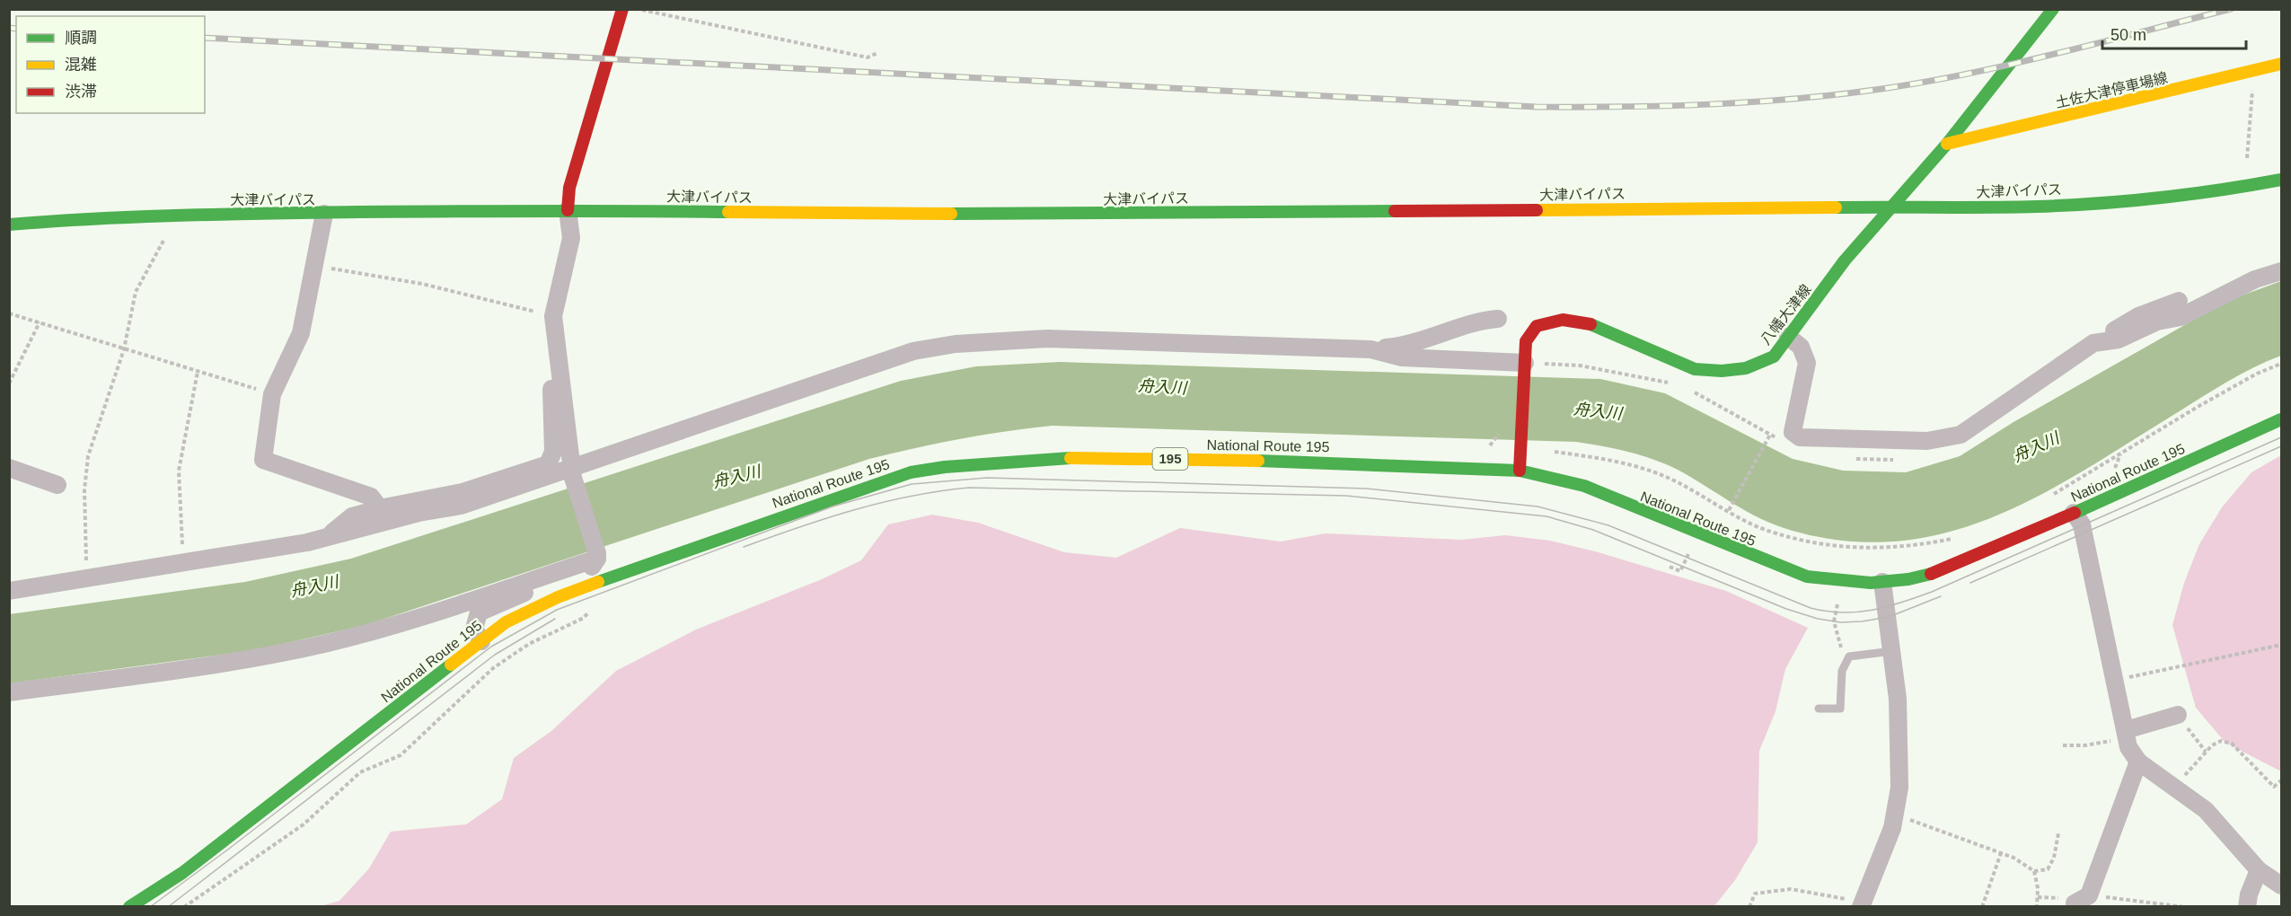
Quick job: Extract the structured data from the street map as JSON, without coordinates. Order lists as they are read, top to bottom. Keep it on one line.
{"streets":{"main road":["土佐大津停車場線","大津バイパス","八幡大津線","National Route 195","195"]},"crossings":[["土佐大津停車場線","八幡大津線"],["大津バイパス","八幡大津線"],["八幡大津線","National Route 195"]],"water":["舟入川"],"legend":["順調","混雑","渋滞"],"scale_bar":"50 m"}
